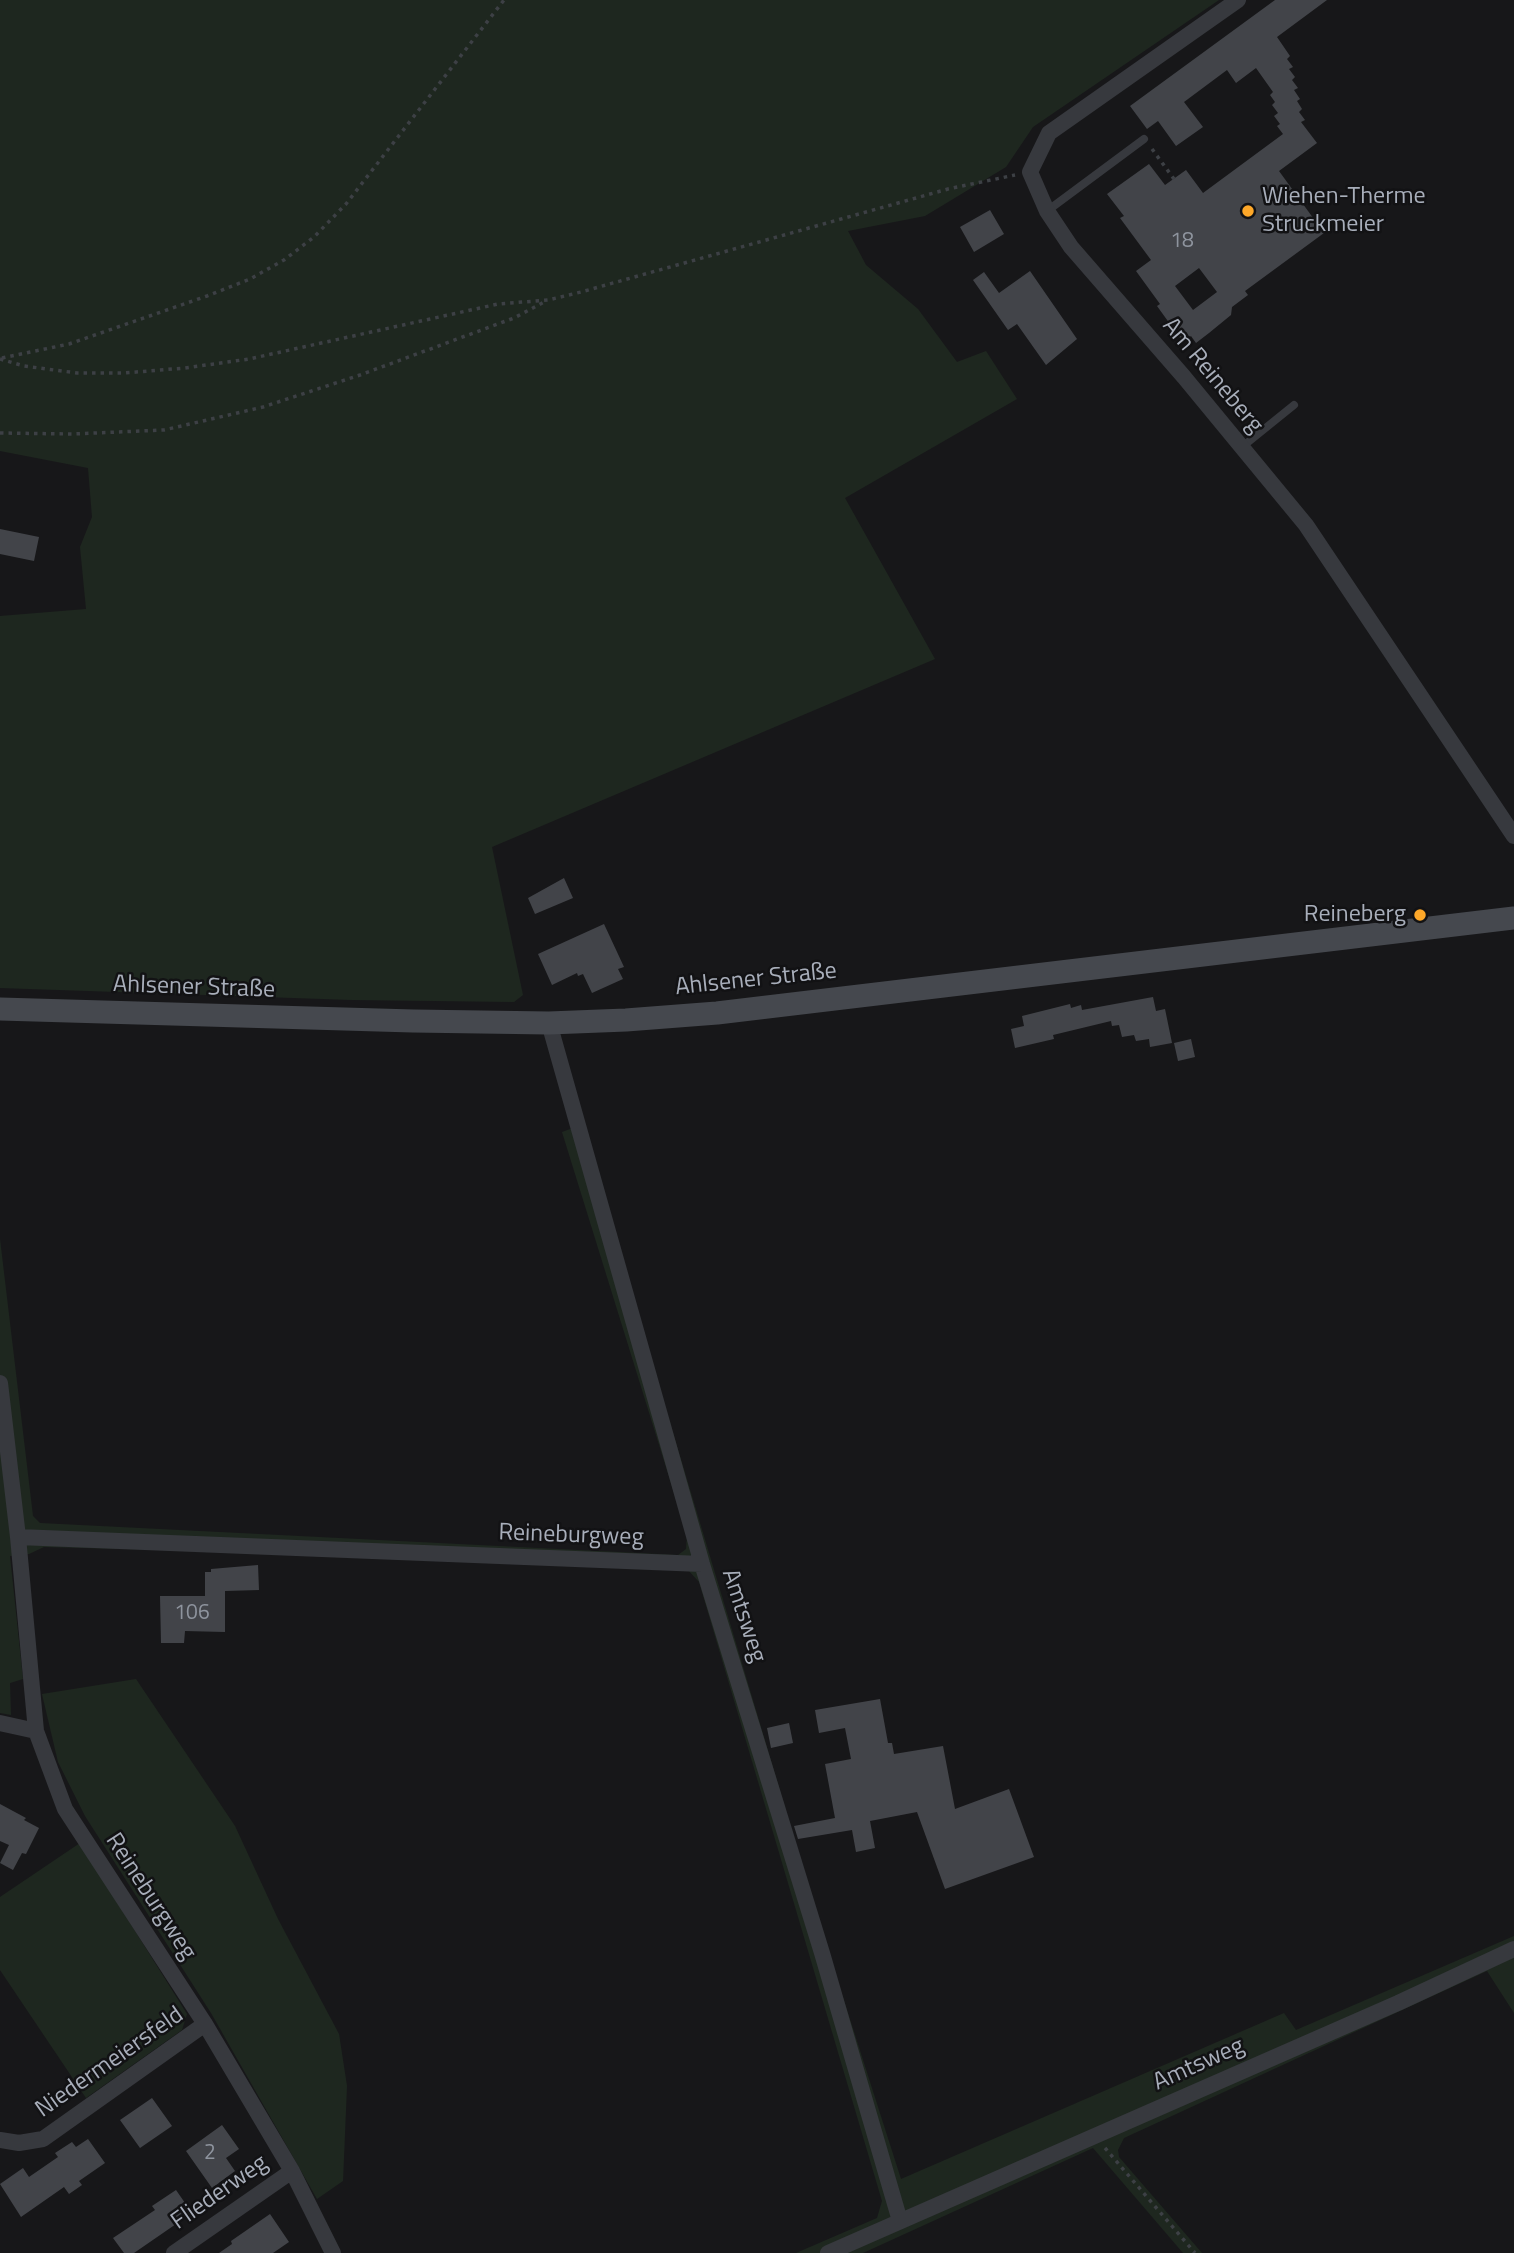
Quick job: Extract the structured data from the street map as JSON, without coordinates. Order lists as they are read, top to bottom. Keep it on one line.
{"streets":{"main road":["Ahlsener Straße"],"street":["Am Reineberg","Reineburgweg","Amtsweg","Niedermeiersfeld","Fliederweg"]},"crossings":[["Ahlsener Straße","Amtsweg"],["Reineburgweg","Amtsweg"],["Reineburgweg","Niedermeiersfeld"],["Reineburgweg","Fliederweg"]],"places":["Wiehen-Therme Struckmeier","Reineberg"],"house_numbers":["18","106","2"]}
